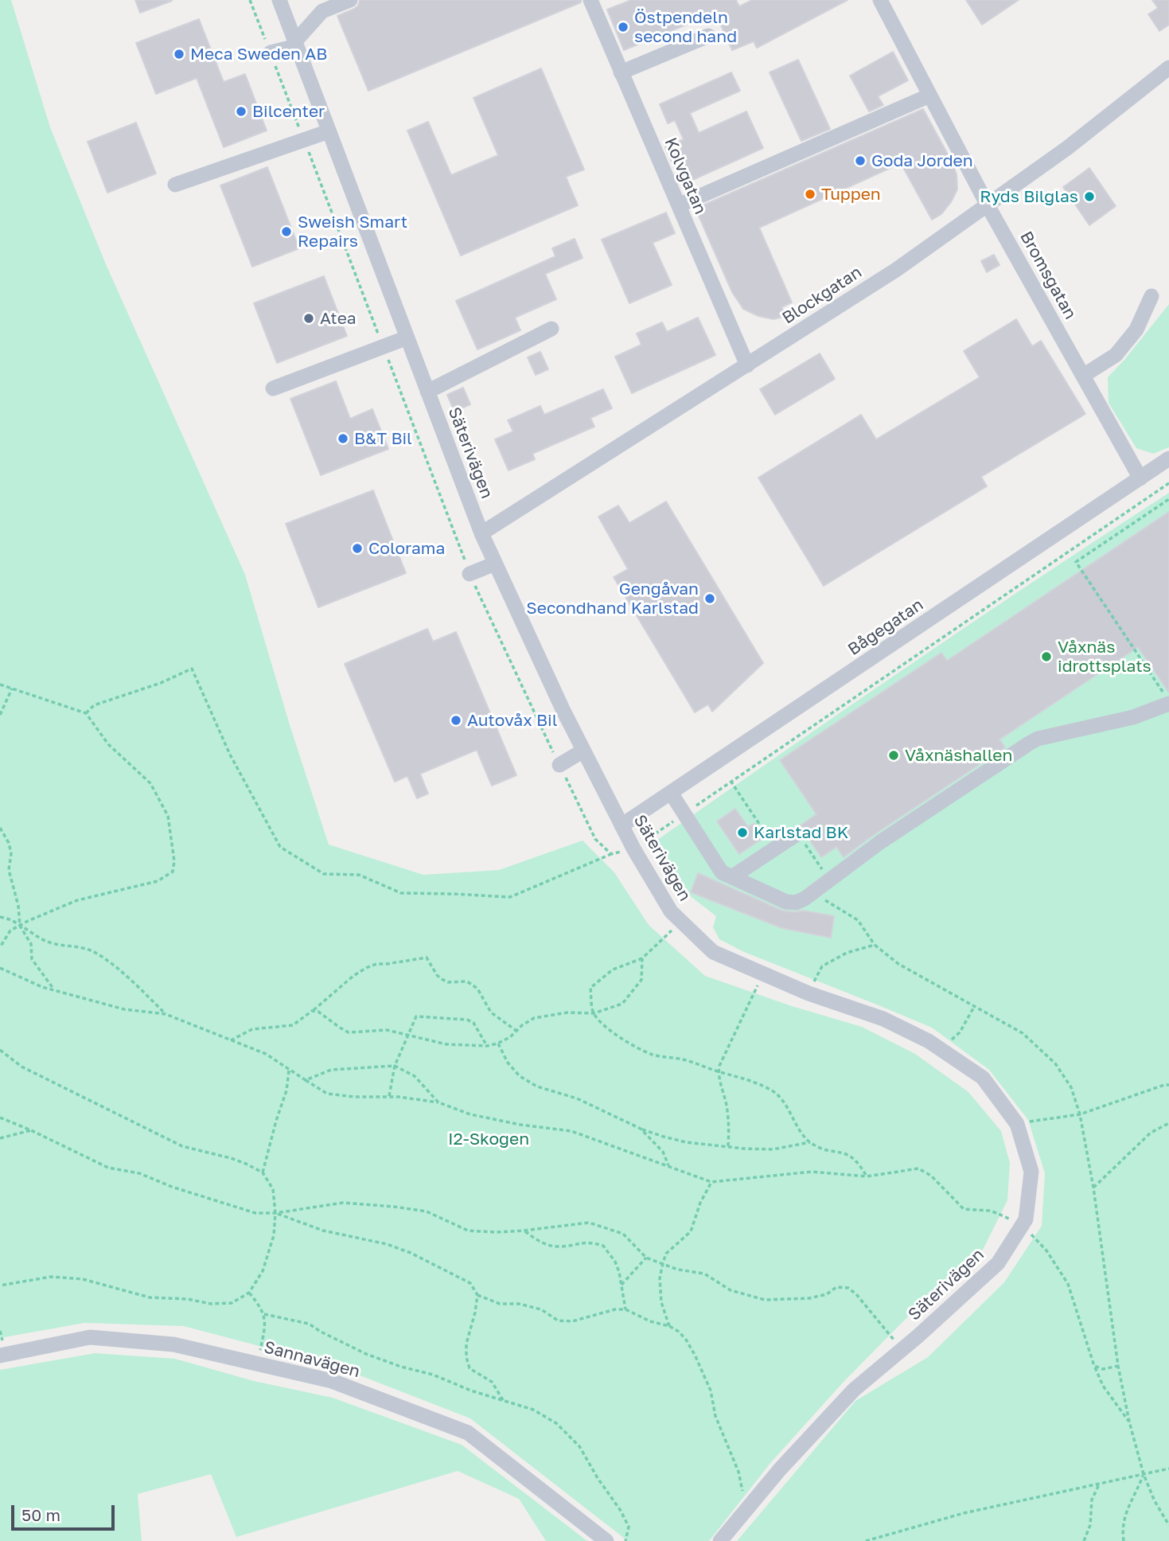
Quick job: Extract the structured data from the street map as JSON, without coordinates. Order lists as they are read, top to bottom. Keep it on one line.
{"streets":{"street":["Kolvgatan","Bromsgatan","Blockgatan","Säterivägen","Bågegatan","Sannavägen"]},"crossings":[["Kolvgatan","Blockgatan"],["Bromsgatan","Blockgatan"],["Bromsgatan","Bågegatan"],["Blockgatan","Säterivägen"],["Säterivägen","Bågegatan"]],"parks":["I2-Skogen"],"places":["Östpendeln second hand","Meca Sweden AB","Bilcenter","Goda Jorden","Tuppen","Ryds Bilglas","Sweish Smart Repairs","Atea","B&T Bil","Colorama","Gengåvan Secondhand Karlstad","Våxnäs idrottsplats","Autovåx Bil","Våxnäshallen","Karlstad BK"],"scale_bar":"50 m"}
